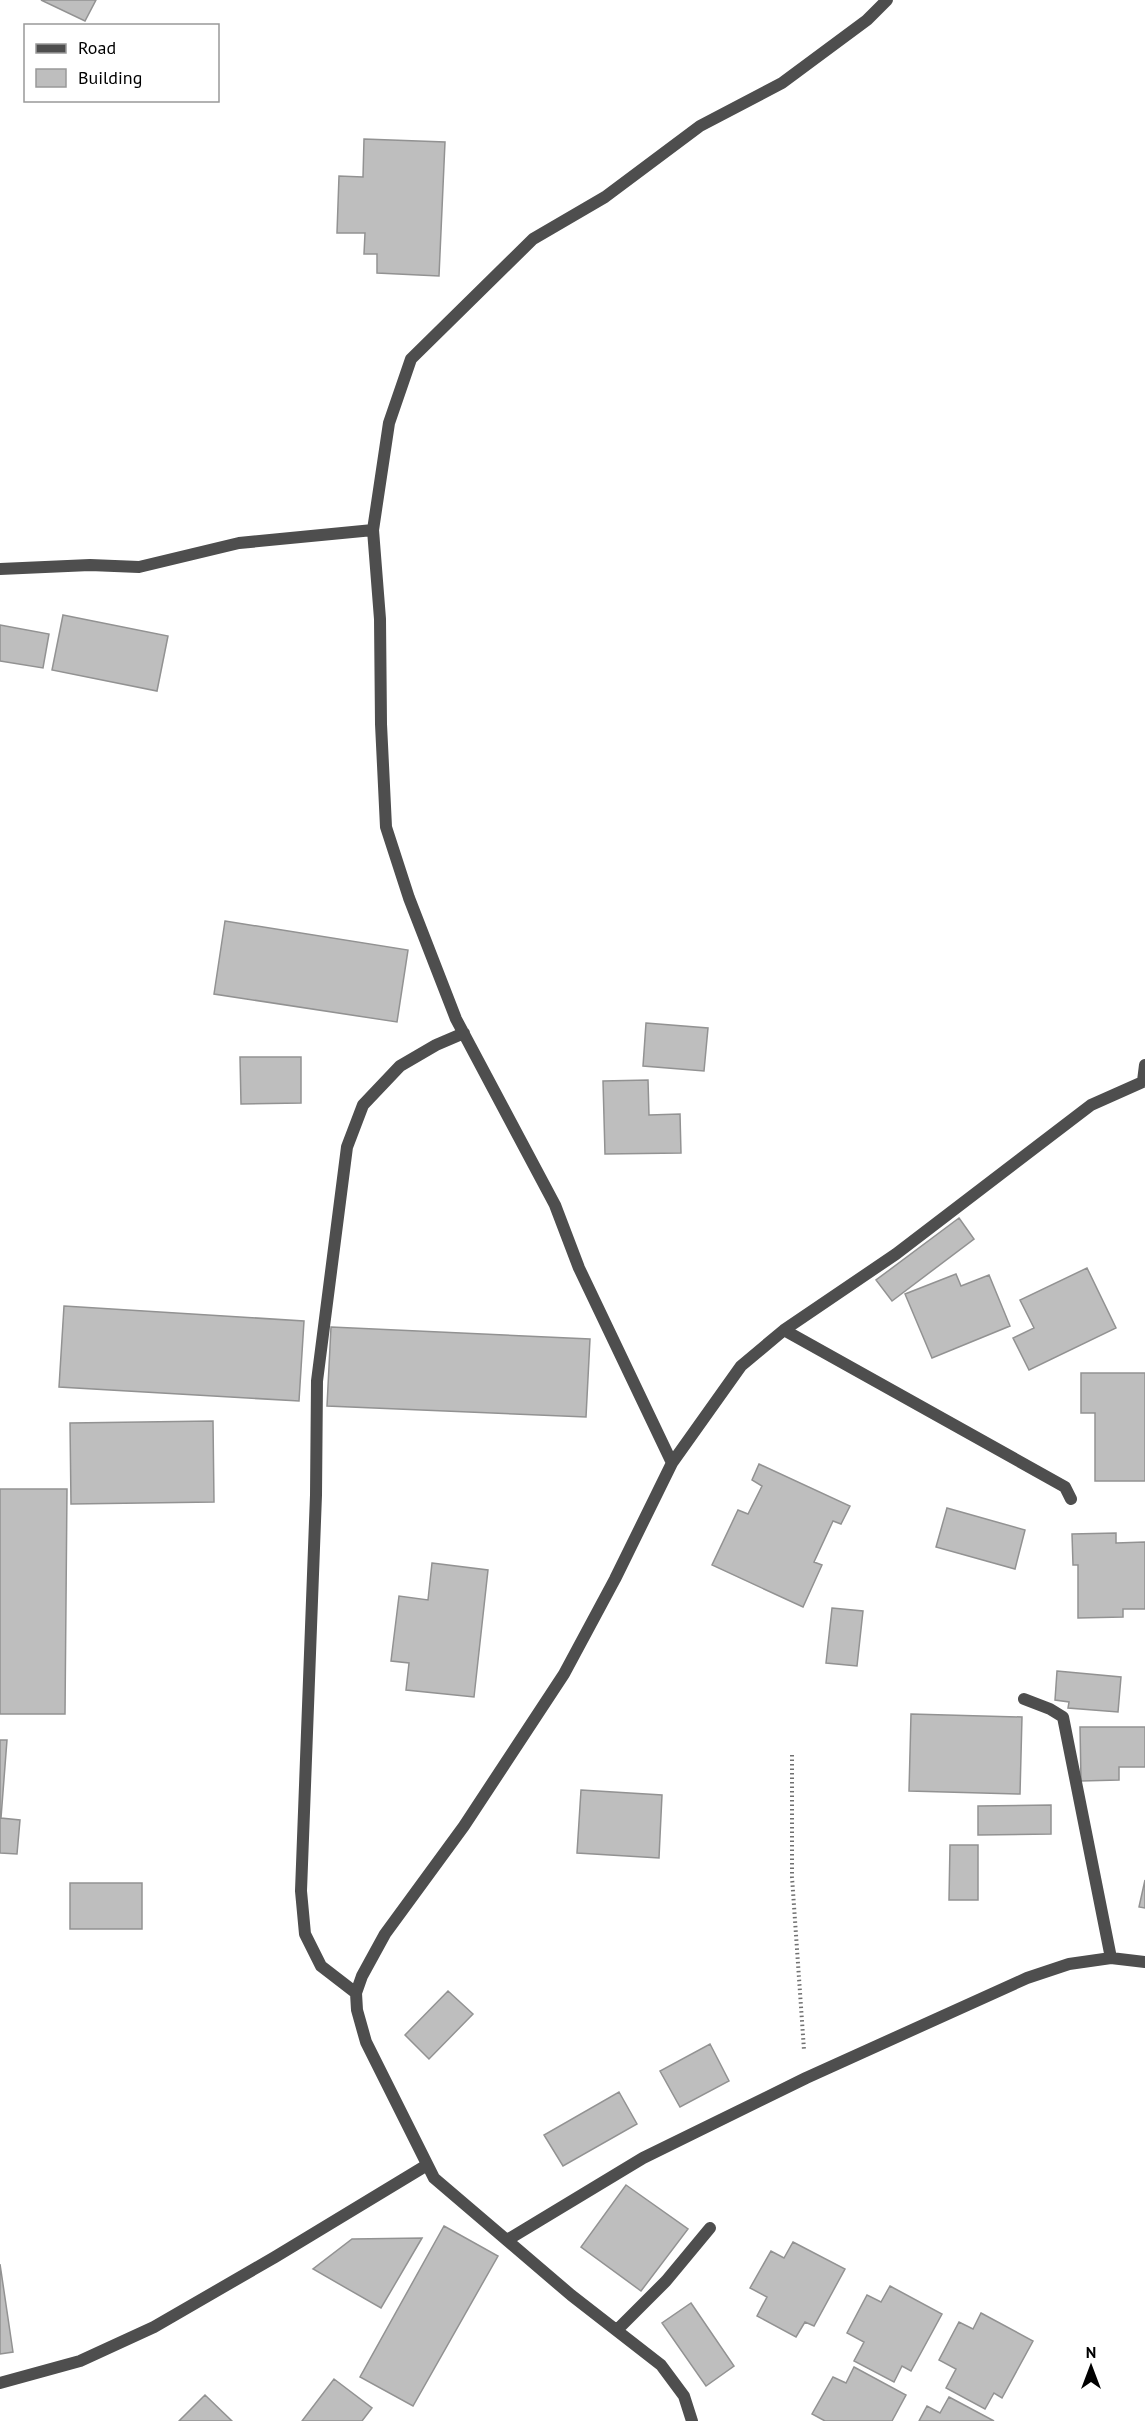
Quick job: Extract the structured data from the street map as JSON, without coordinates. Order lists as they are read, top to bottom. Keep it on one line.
{"legend":["Road","Building"],"north":"top"}
